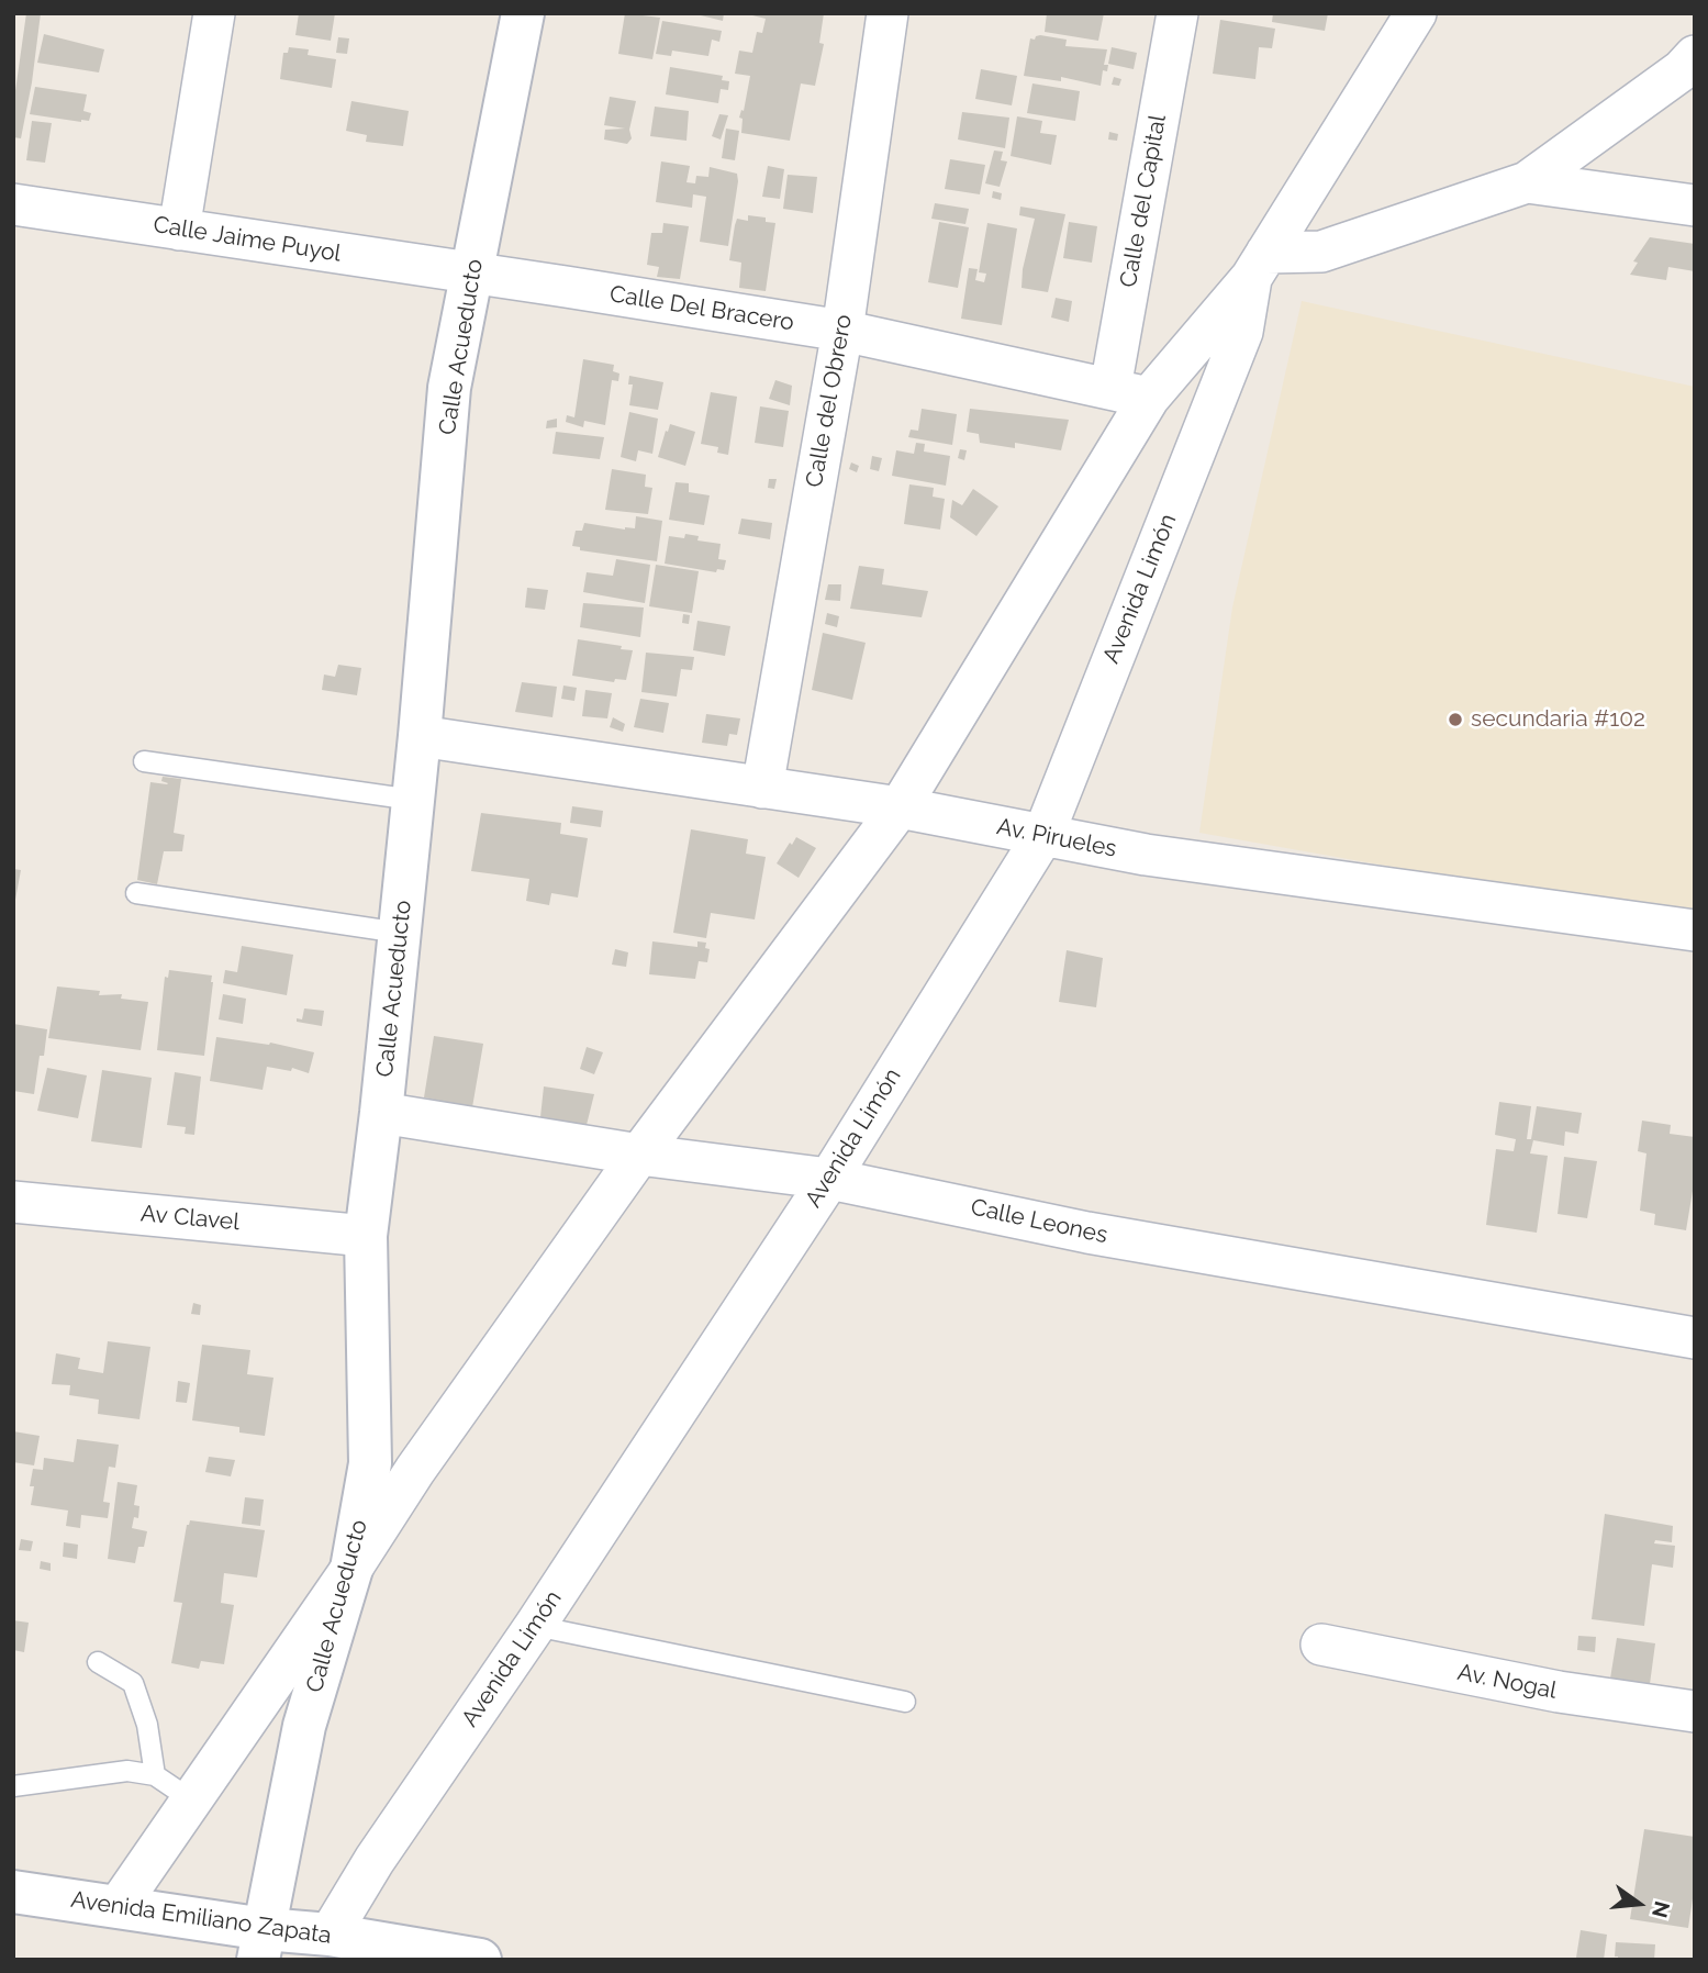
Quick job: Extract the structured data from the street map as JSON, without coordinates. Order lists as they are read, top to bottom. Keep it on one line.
{"streets":{"street":["Calle del Capital","Calle Jaime Puyol","Calle Del Bracero","Calle Acueducto","Calle del Obrero","Avenida Limón","Av. Pirueles","Av Clavel","Calle Leones","Av. Nogal","Avenida Emiliano Zapata"]},"crossings":[["Calle del Capital","Calle Del Bracero"],["Calle Jaime Puyol","Calle Del Bracero"],["Calle Jaime Puyol","Calle Acueducto"],["Calle Del Bracero","Calle Acueducto"],["Calle Del Bracero","Calle del Obrero"],["Calle Acueducto","Av. Pirueles"],["Calle Acueducto","Av Clavel"],["Calle Acueducto","Calle Leones"],["Calle Acueducto","Avenida Emiliano Zapata"],["Calle del Obrero","Av. Pirueles"],["Avenida Limón","Av. Pirueles"],["Avenida Limón","Calle Leones"],["Avenida Limón","Avenida Emiliano Zapata"]],"places":["secundaria #102"],"north":"right"}
